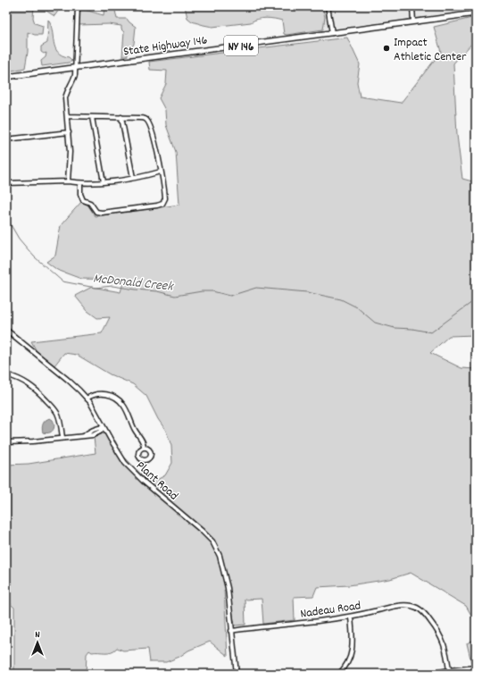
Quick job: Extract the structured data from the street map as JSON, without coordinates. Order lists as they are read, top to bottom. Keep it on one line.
{"streets":{"main road":["State Highway 146","NY 146"],"street":["Plant Road","Nadeau Road"]},"crossings":[["Plant Road","Nadeau Road"]],"water":["McDonald Creek"],"places":["Impact Athletic Center"],"north":"top"}
